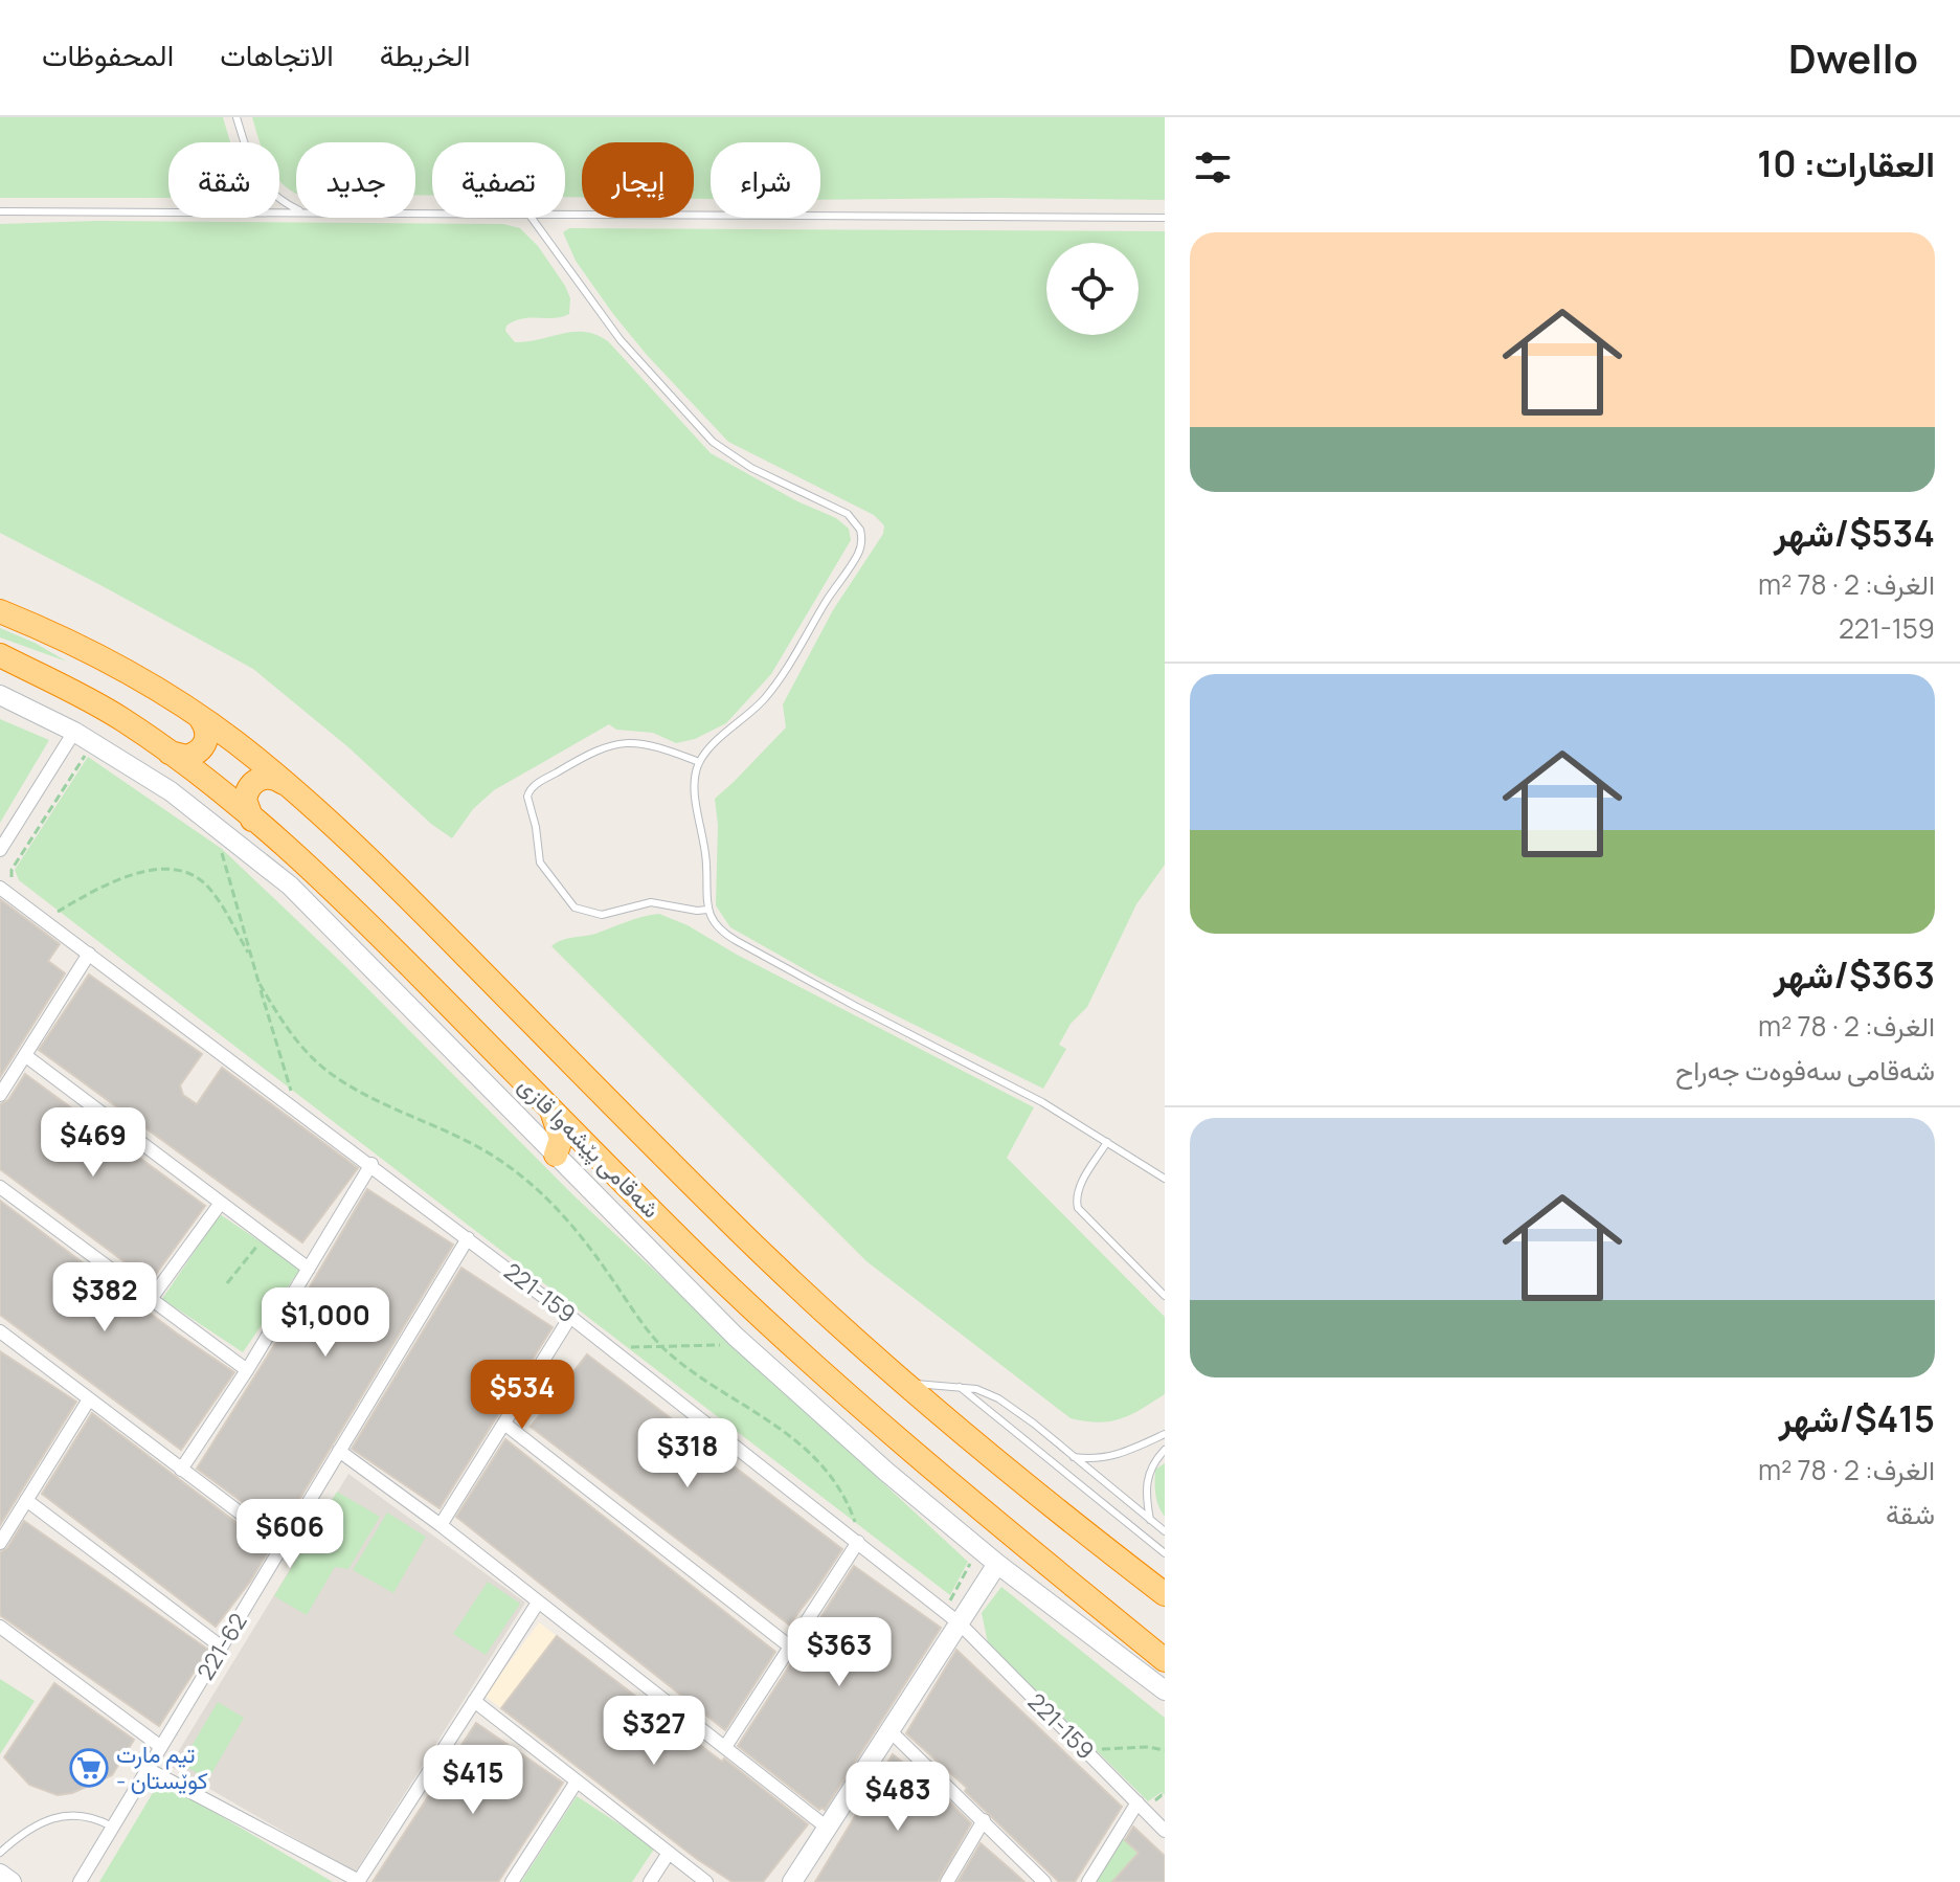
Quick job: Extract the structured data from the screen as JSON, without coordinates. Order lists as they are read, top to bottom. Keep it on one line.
{"streets":{"highway":["شەقامی پێشەوا قازی"],"street":["221-159","221-62"]},"crossings":[["221-159","221-62"]],"places":{"supermarket":["تیم مارت - کوێستان"]},"page":{"header":"Dwello","nav":["الخريطة","الاتجاهات","المحفوظات"],"heading":"العقارات: 10","chip":["شراء","إيجار","تصفية","جديد","شقة"],"list":[{"name":"$534/شهر","note":"الغرف: 2 · 78 m² · 221-159"},{"name":"$363/شهر","note":"الغرف: 2 · 78 m² · شەقامی سەفوەت جەراح"},{"name":"$415/شهر","note":"الغرف: 2 · 78 m² · شقة"}],"price":["$469","$382","$1,000","$534","$318","$606","$363","$327","$415","$483"]}}
